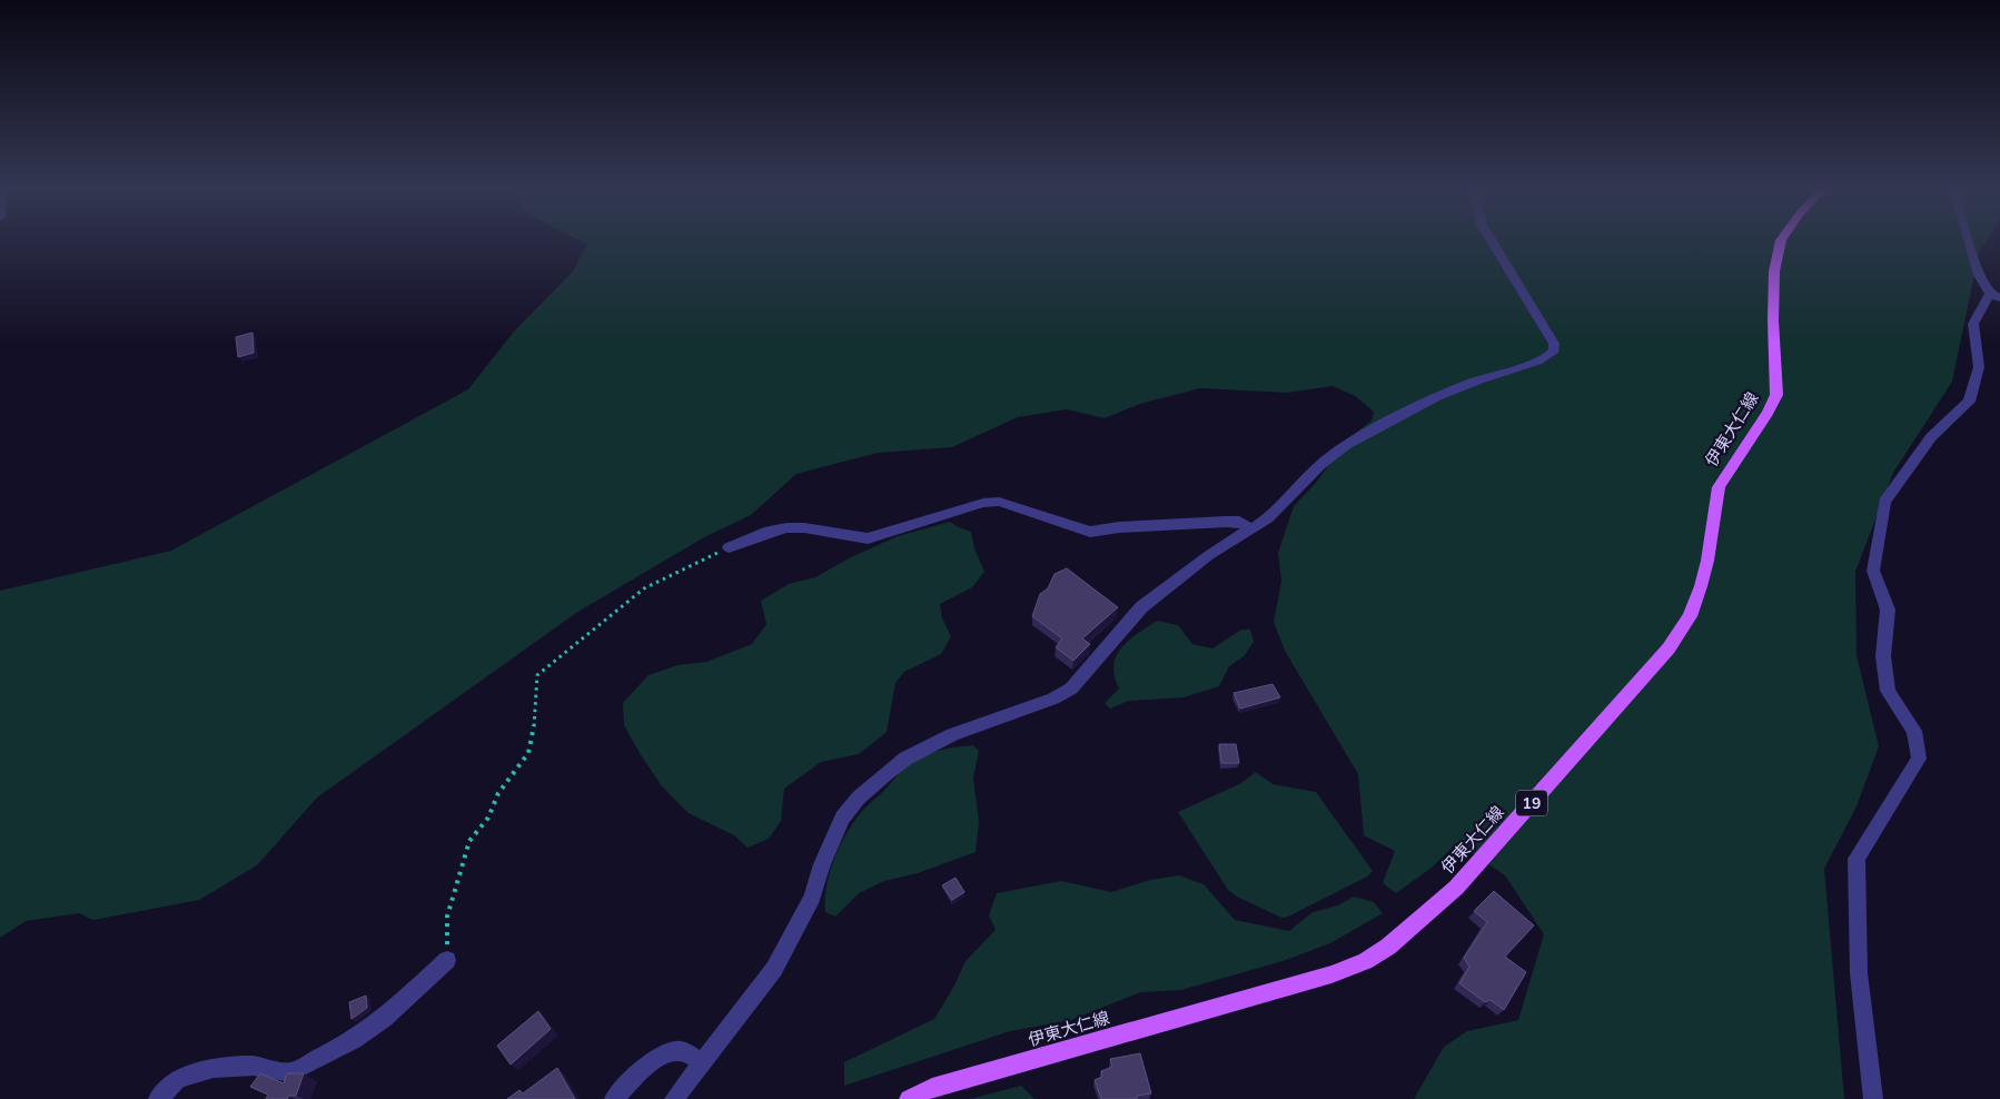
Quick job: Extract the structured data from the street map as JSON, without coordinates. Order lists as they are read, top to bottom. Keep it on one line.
{"streets":{"main road":["伊東大仁線","19"]}}
